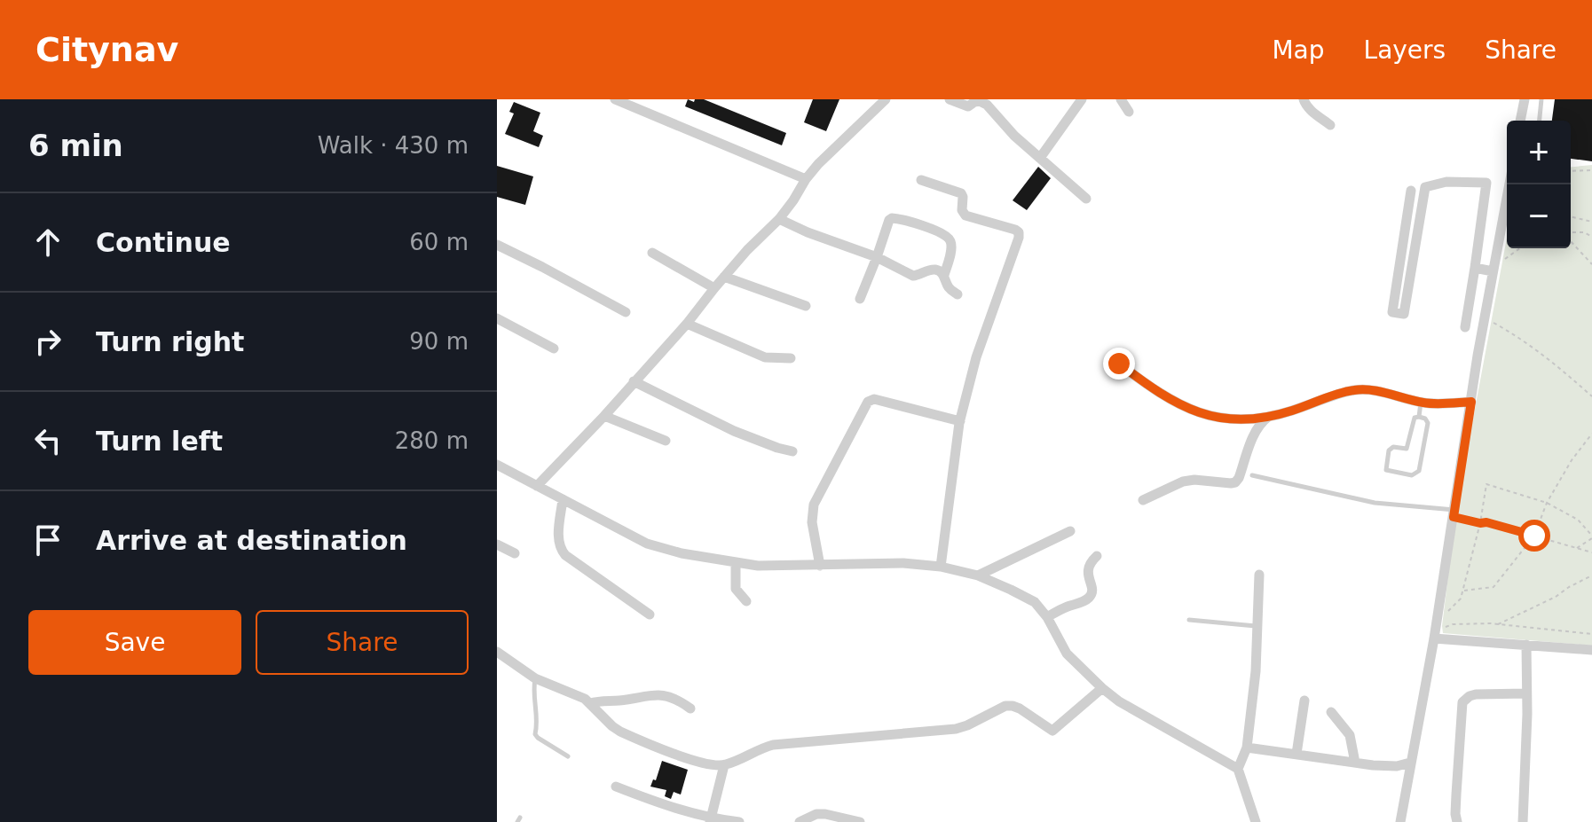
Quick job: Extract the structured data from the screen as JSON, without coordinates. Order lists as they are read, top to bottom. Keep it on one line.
{"page":{"header":"Citynav","nav":["Map","Layers","Share"],"heading":["6 min","Walk · 430 m"],"map_buttons":["+","−"],"list":[["Continue","60 m"],["Turn right","90 m"],["Turn left","280 m"],"Arrive at destination"],"buttons":["Save","Share"]}}
